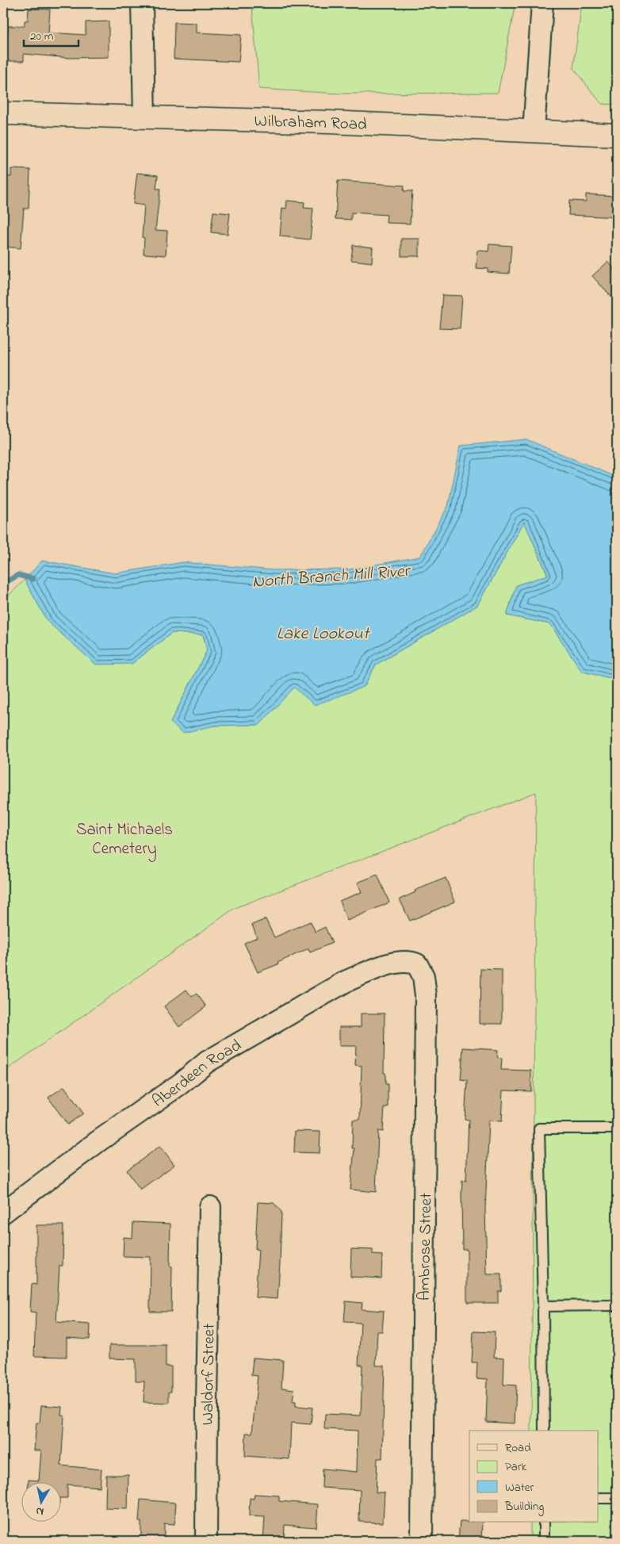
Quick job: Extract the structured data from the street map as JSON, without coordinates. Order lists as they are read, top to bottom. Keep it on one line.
{"streets":{"main road":["Wilbraham Road"],"street":["Aberdeen Road","Ambrose Street","Waldorf Street"]},"crossings":[["Aberdeen Road","Ambrose Street"]],"water":["North Branch Mill River","Lake Lookout"],"parks":["Saint Michaels Cemetery"],"legend":["Road","Park","Water","Building"],"scale_bar":"20 m","north":"bottom"}
